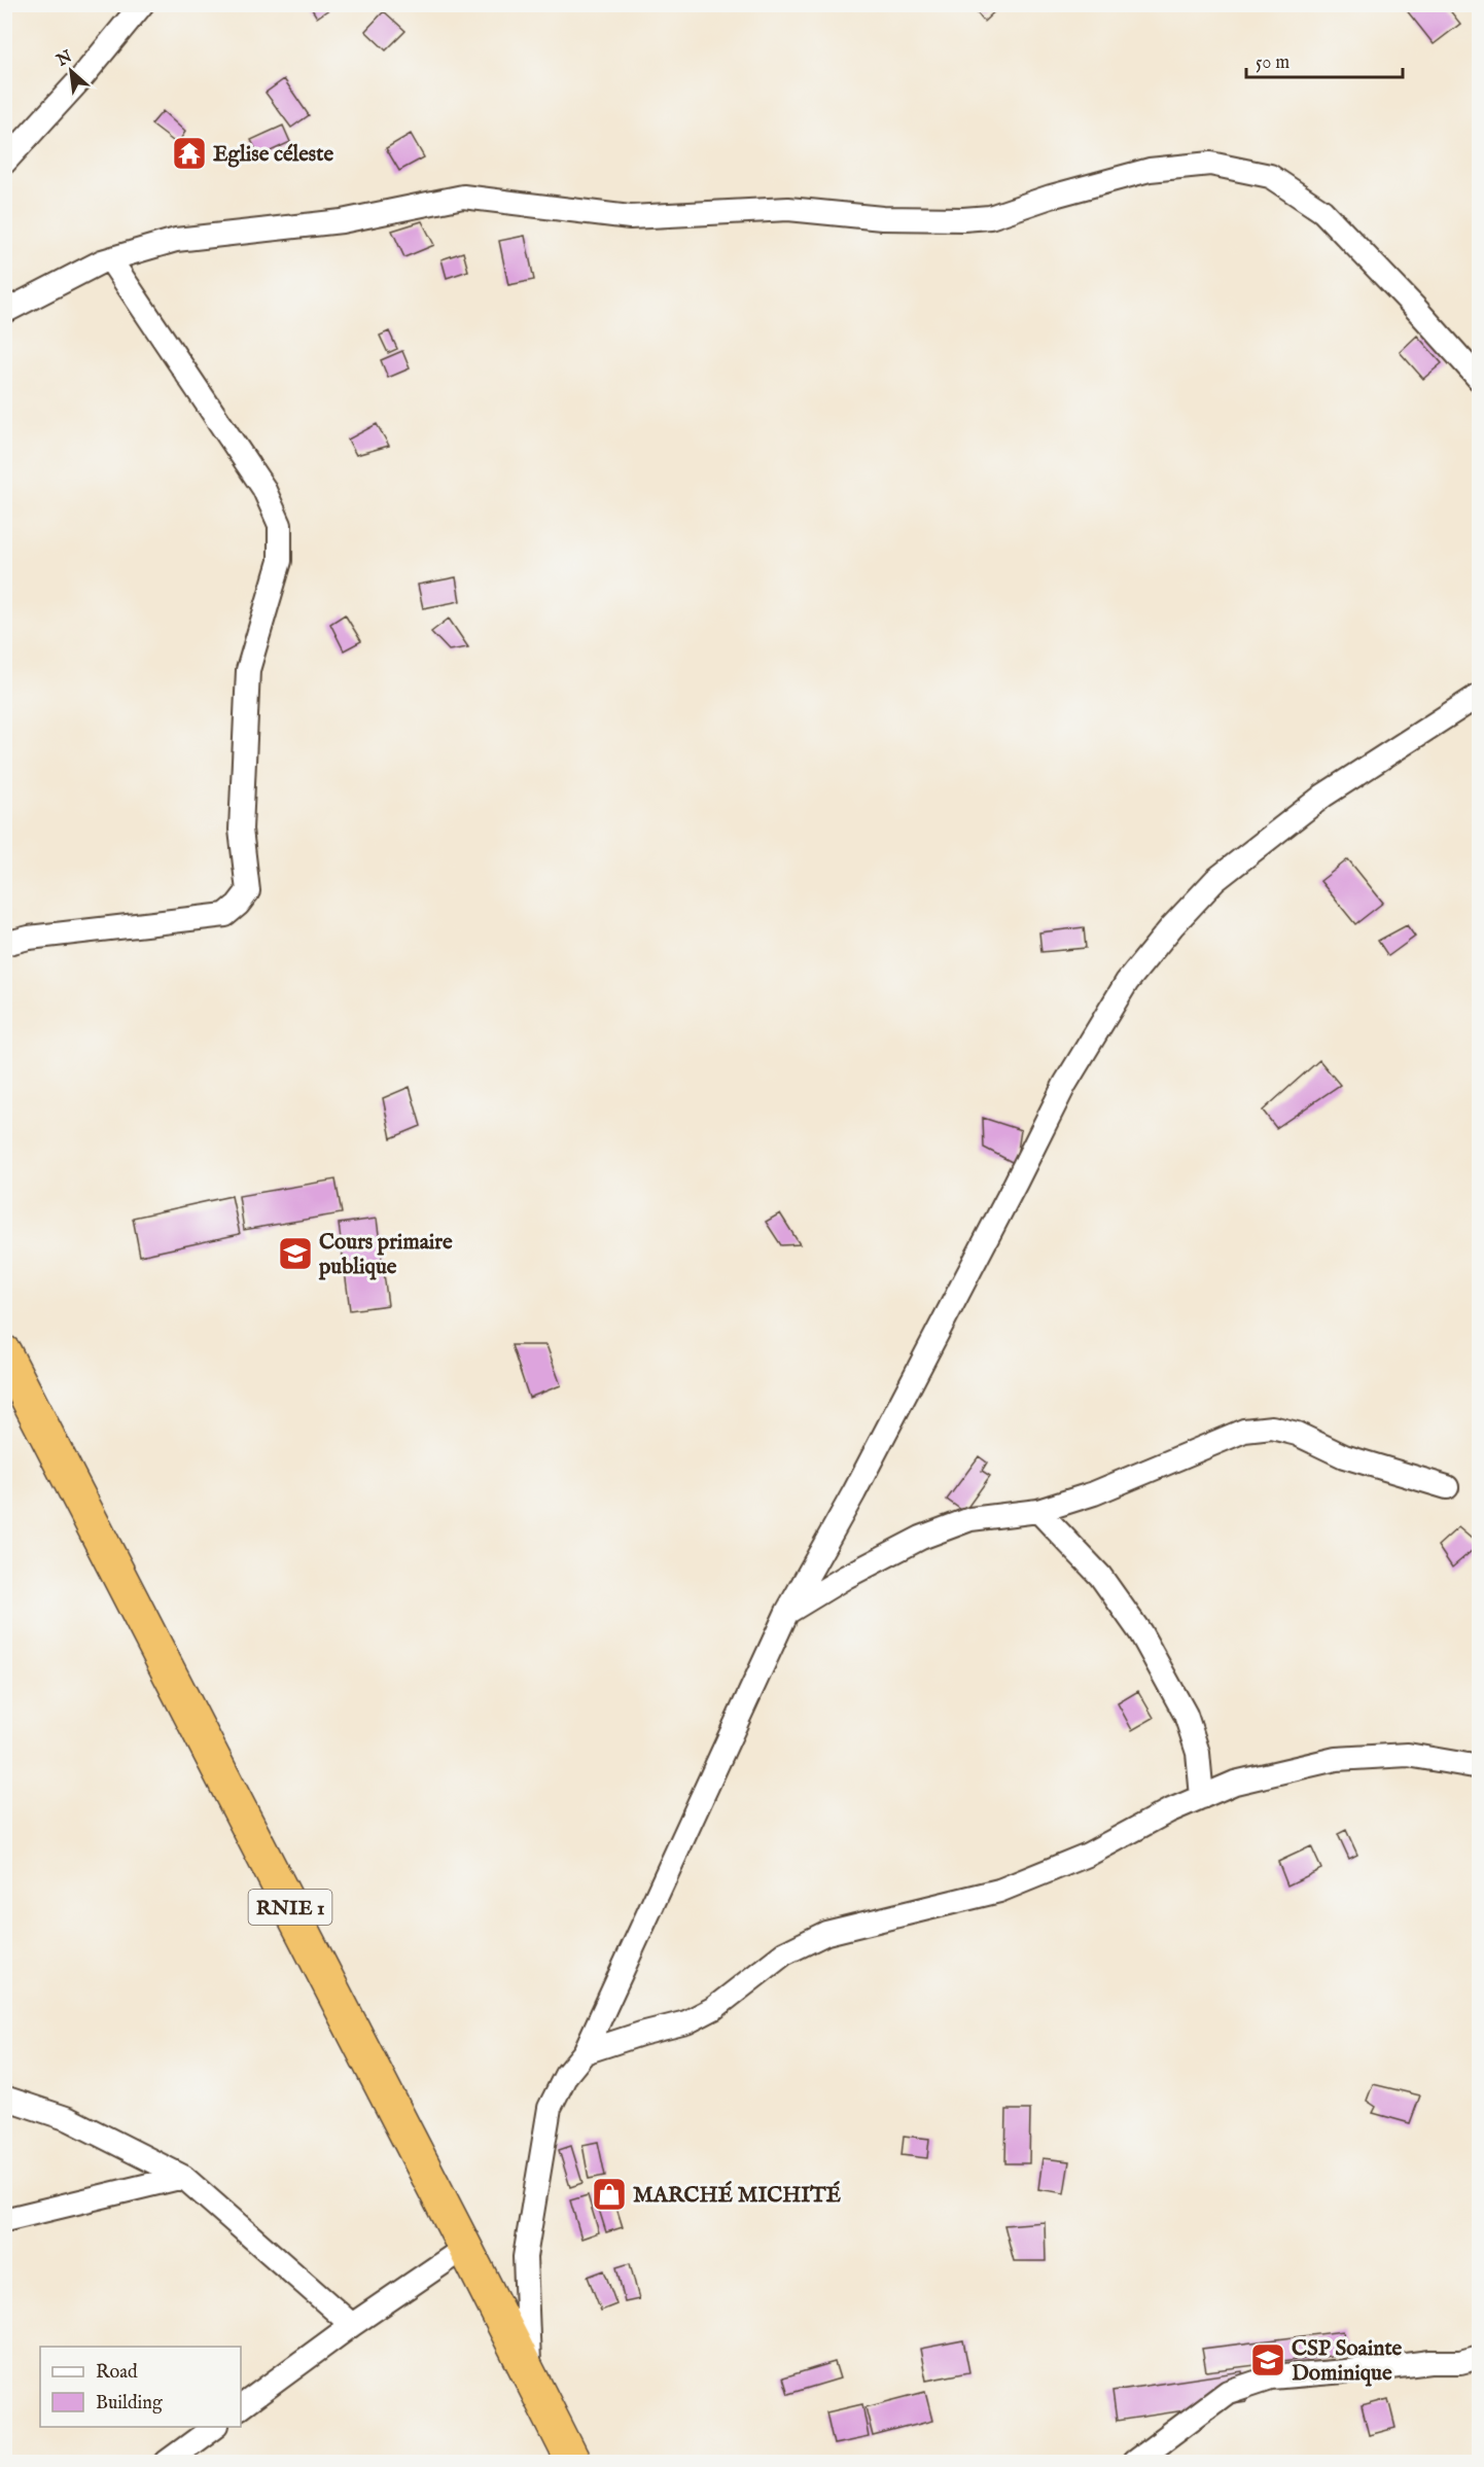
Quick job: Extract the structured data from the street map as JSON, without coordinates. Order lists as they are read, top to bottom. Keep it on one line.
{"streets":{"highway":["RNIE 1"]},"places":{"temple":["Eglise céleste"],"school or university":["Cours primaire publique","CSP Soainte Dominique"],"shop":["MARCHÉ MICHITÉ"]},"legend":["Road","Building"],"scale_bar":"50 m","north":"top left"}
